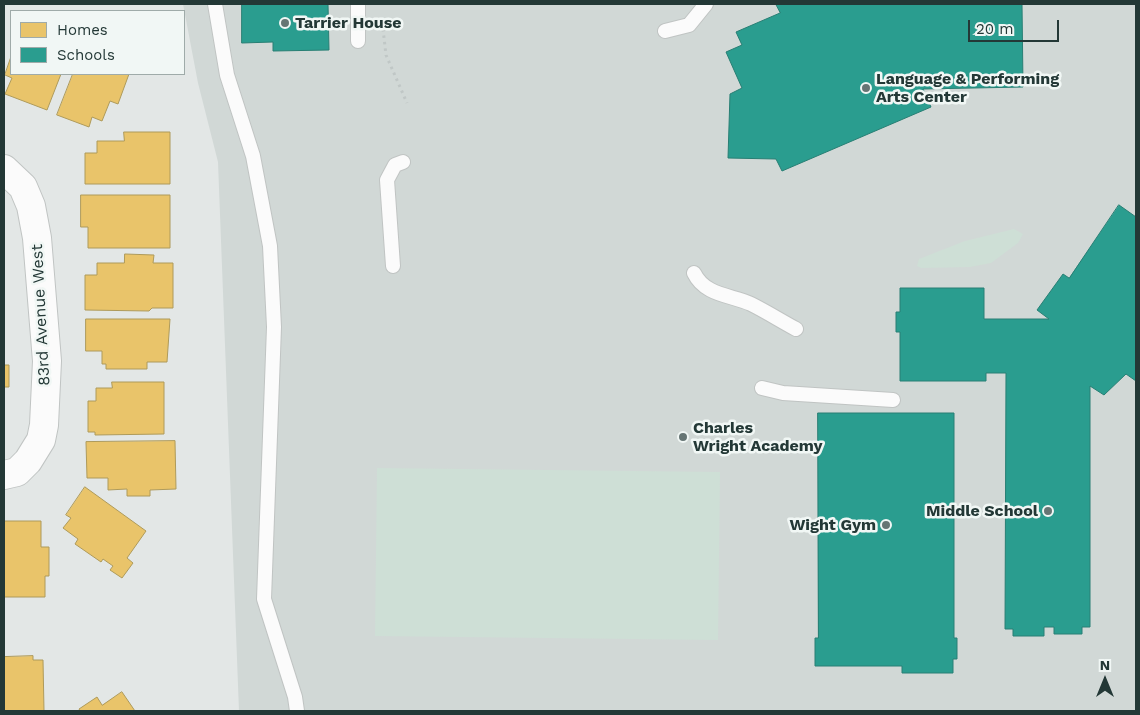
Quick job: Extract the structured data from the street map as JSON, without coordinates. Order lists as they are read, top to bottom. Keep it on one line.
{"streets":{"street":["83rd Avenue West"]},"places":["Tarrier House","Language & Performing Arts Center","Charles Wright Academy","Middle School","Wight Gym"],"legend":["Homes","Schools"],"scale_bar":"20 m","north":"top"}
